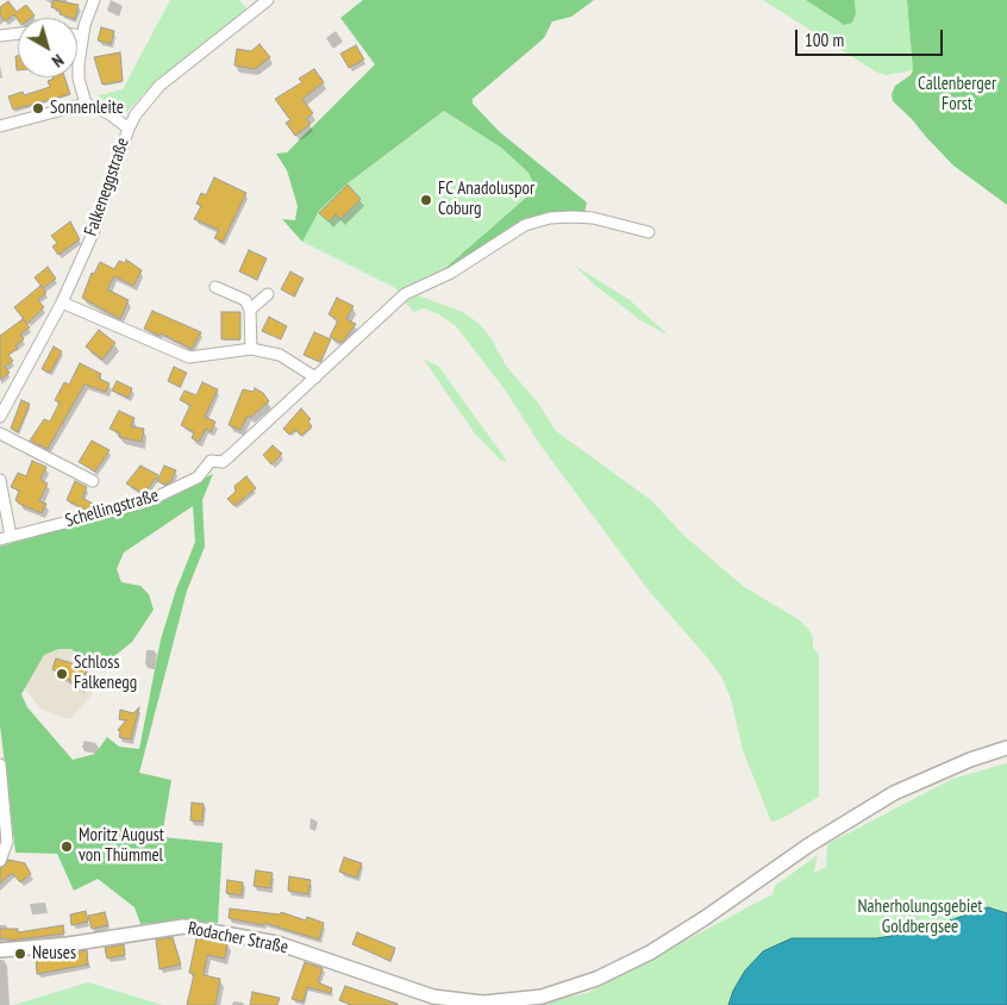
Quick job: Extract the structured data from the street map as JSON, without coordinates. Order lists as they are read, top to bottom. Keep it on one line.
{"streets":{"street":["Falkeneggstraße","Schellingstraße","Rodacher Straße"]},"parks":["Callenberger Forst","Naherholungsgebiet Goldbergsee"],"places":["Sonnenleite","FC Anadoluspor Coburg","Schloss Falkenegg","Moritz August von Thümmel","Neuses"],"scale_bar":"100 m","north":"bottom right"}
